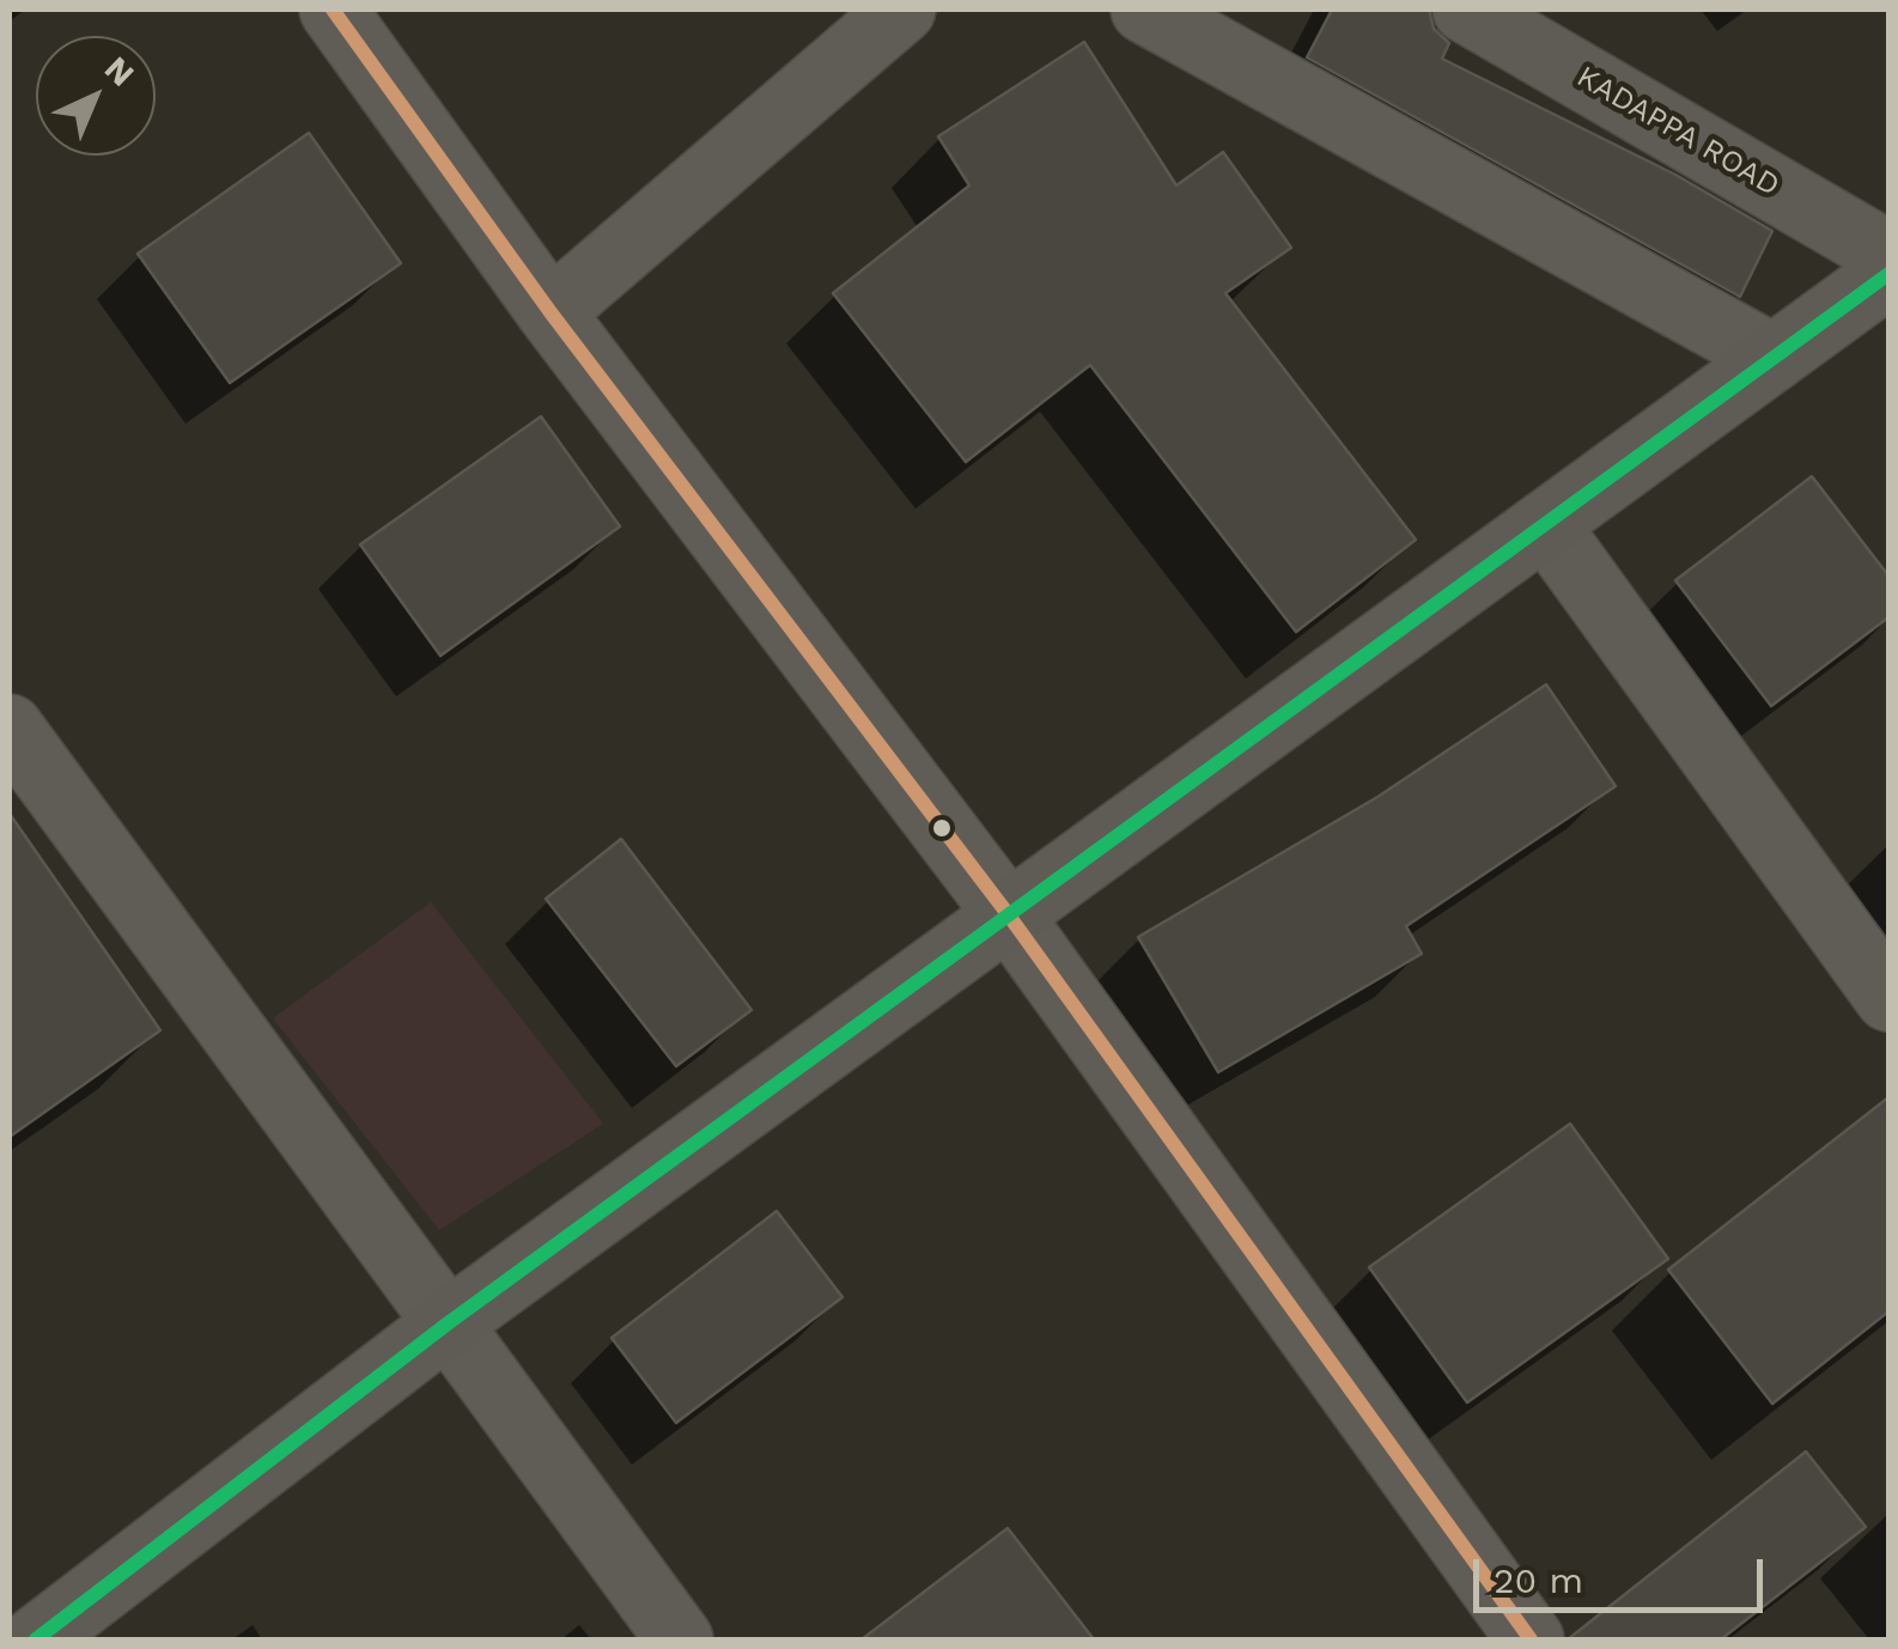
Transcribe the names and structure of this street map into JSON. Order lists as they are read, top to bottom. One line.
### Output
{"streets":{"main road":["KADAPPA ROAD"]},"scale_bar":"20 m","north":"top right"}
